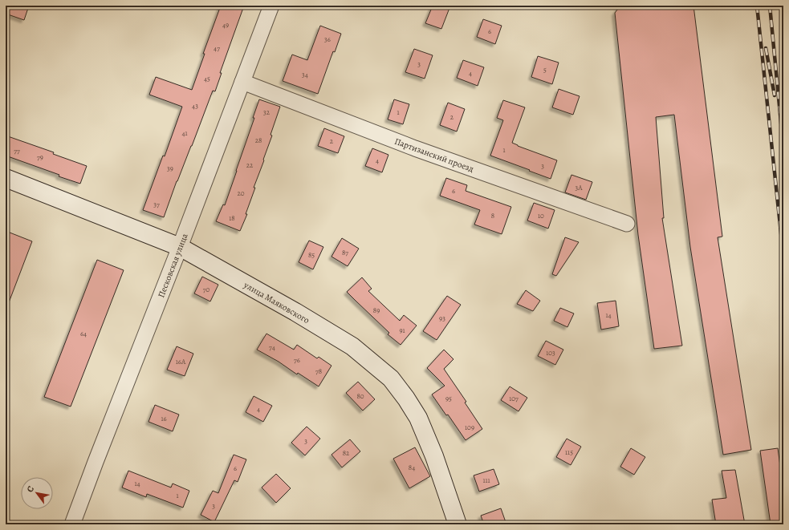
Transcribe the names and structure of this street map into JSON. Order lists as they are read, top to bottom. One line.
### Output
{"streets":{"street":["Партизанский проезд","Песковская улица","улица Маяковского"]},"crossings":[["Партизанский проезд","Песковская улица"],["Песковская улица","улица Маяковского"]],"house_numbers":["49","6","36","47","3","5","4","34","45","43","32","1","2","41","28","2","1","77","79","4","22","3","39","3А","6","20","37","8","10","18","87","85","70","89","14","93","91","64","74","103","76","16А","78","80","95","107","4","16","109","3","115","82","84","6","111","14","1","3"],"north":"top left"}
